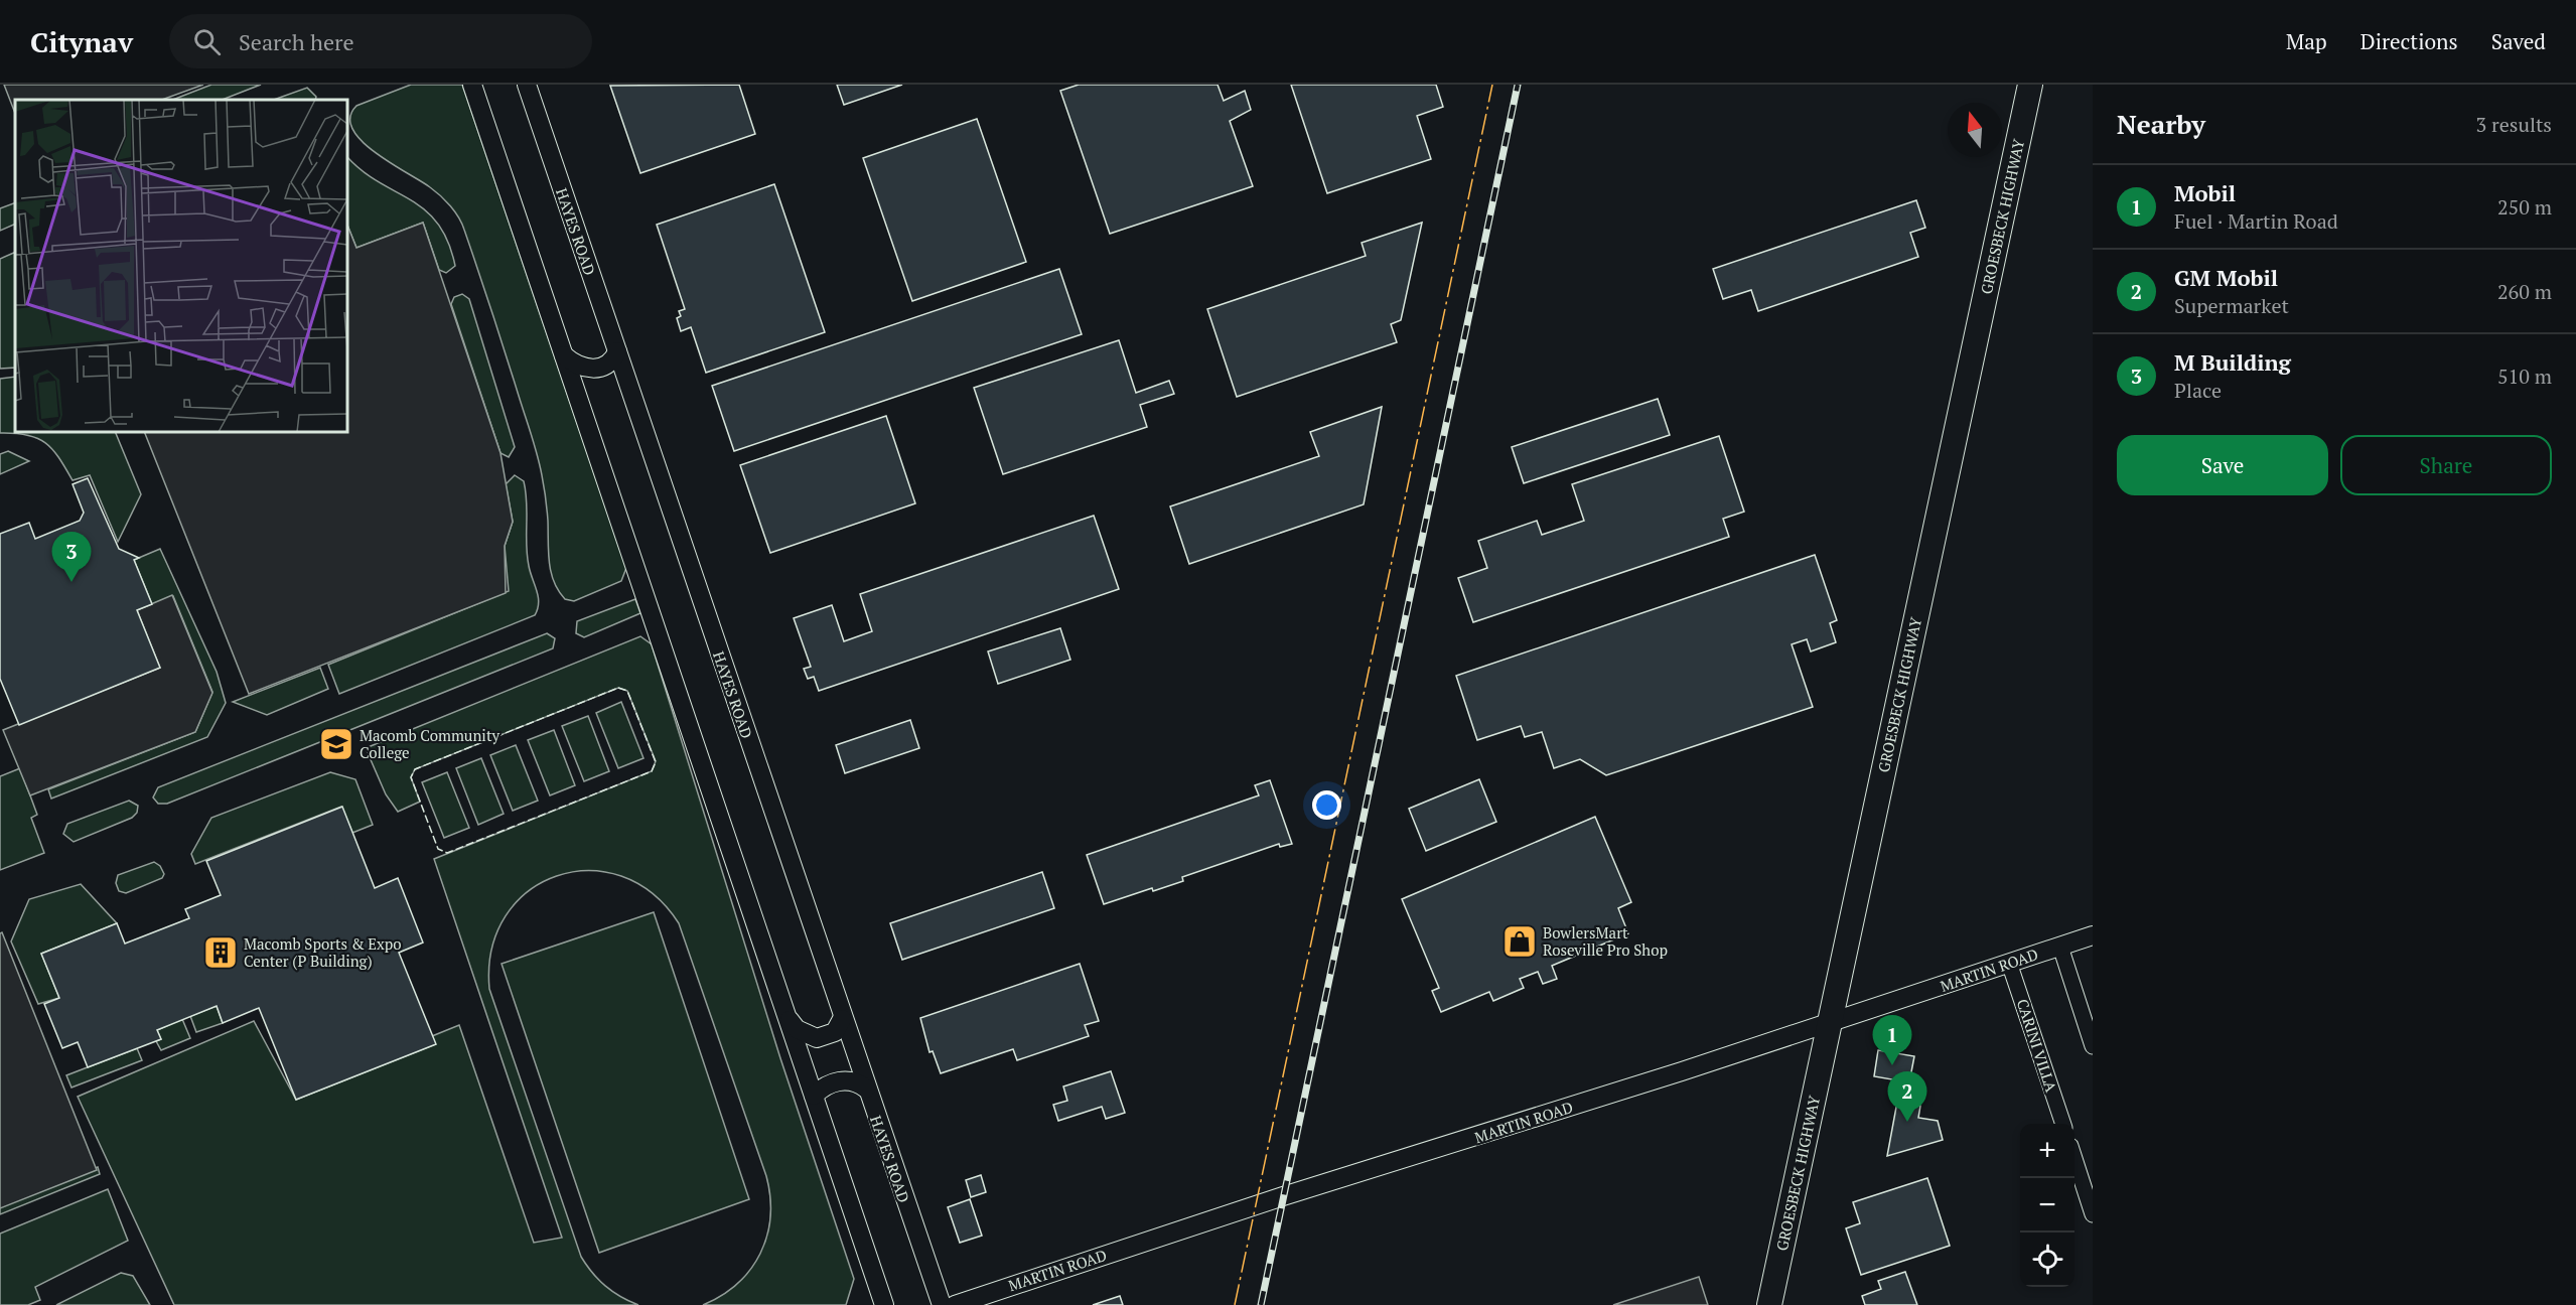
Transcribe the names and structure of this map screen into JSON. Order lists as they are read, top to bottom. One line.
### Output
{"streets":{"main road":["GROESBECK HIGHWAY"],"street":["HAYES ROAD","MARTIN ROAD","CARINI VILLA"]},"crossings":[["GROESBECK HIGHWAY","MARTIN ROAD"],["MARTIN ROAD","CARINI VILLA"]],"places":{"school or university":["Macomb Community College"],"shop":["BowlersMart Roseville Pro Shop"],"building":["Macomb Sports & Expo Center (P Building)"]},"north":"top","page":{"header":"Citynav","search":"Search here","nav":["Map","Directions","Saved"],"heading":["Nearby","3 results"],"list":[{"mark":"1","name":"Mobil","note":"Fuel · Martin Road","value":"250 m"},{"mark":"2","name":"GM Mobil","note":"Supermarket","value":"260 m"},{"mark":"3","name":"M Building","note":"Place","value":"510 m"}],"buttons":["Save","Share"],"pins":["3","1","2"],"map_buttons":["+","−"]}}
